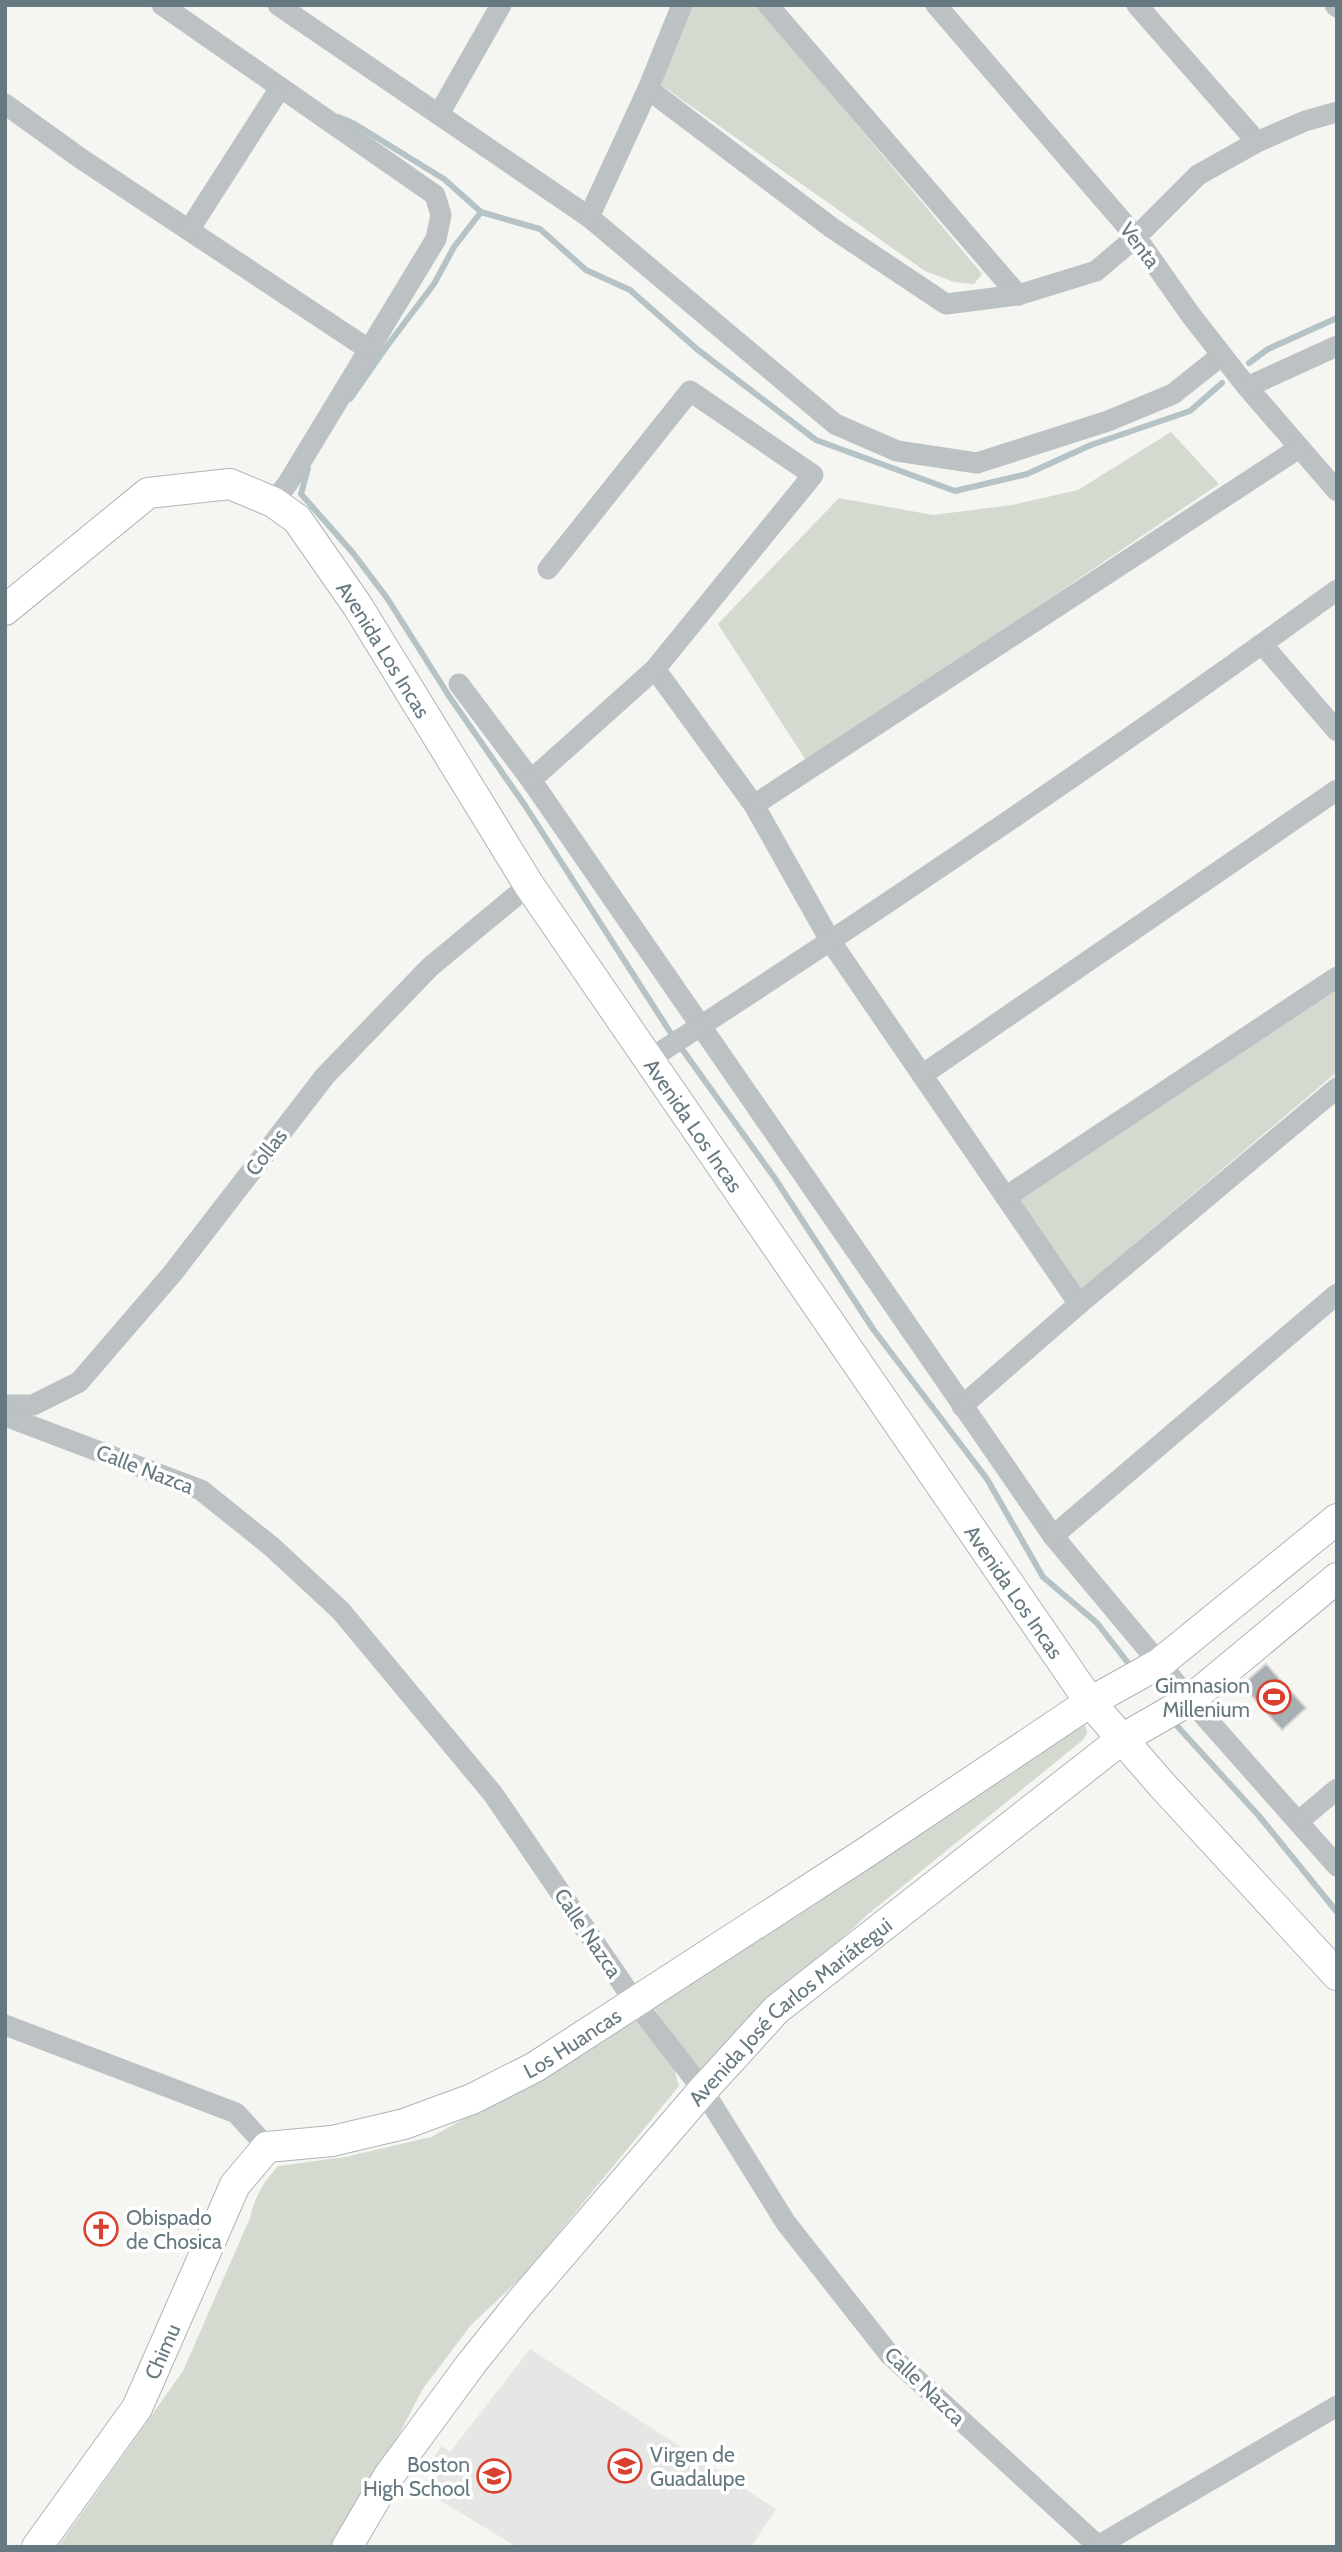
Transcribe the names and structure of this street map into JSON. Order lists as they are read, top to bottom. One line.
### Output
{"streets":{"main road":["Avenida Los Incas","Avenida José Carlos Mariátegui","Los Huancas","Chimu"],"street":["Venta","Collas","Calle Nazca"]},"crossings":[["Avenida Los Incas","Collas"],["Avenida Los Incas","Avenida José Carlos Mariátegui"],["Avenida Los Incas","Los Huancas"],["Calle Nazca","Avenida José Carlos Mariátegui"],["Calle Nazca","Los Huancas"],["Los Huancas","Chimu"]],"places":{"sports":["Gimnasion Millenium"],"church":["Obispado de Chosica"],"school or university":["Virgen de Guadalupe","Boston High School"]}}
